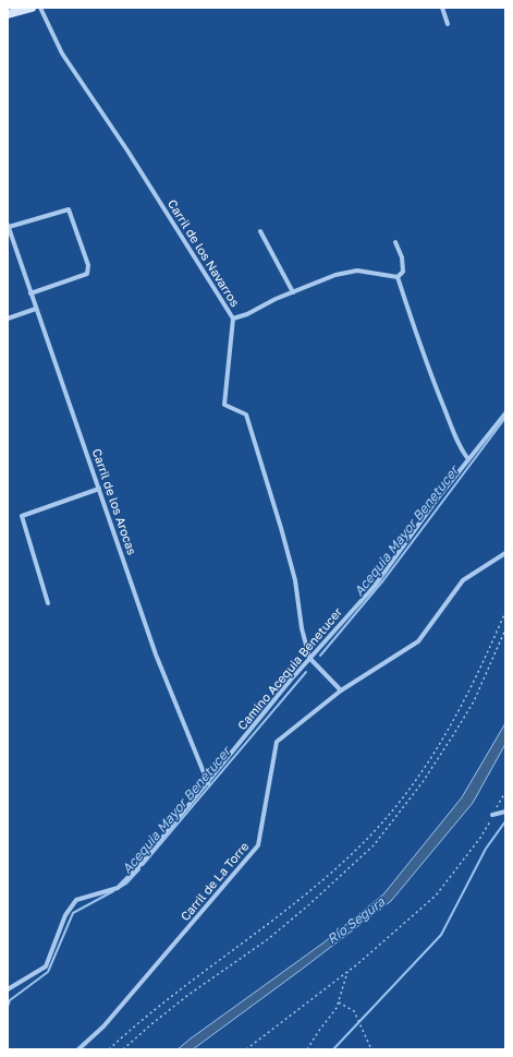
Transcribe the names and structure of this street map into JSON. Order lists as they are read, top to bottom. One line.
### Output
{"streets":{"street":["Carril de los Navarros","Carril de los Arocas","Camino Acequia Benetucer","Carril de La Torre"]},"crossings":[["Carril de los Navarros","Camino Acequia Benetucer"],["Carril de los Navarros","Carril de La Torre"],["Carril de los Arocas","Camino Acequia Benetucer"]],"water":["Acequia Mayor Benetucer","Río Segura"]}
